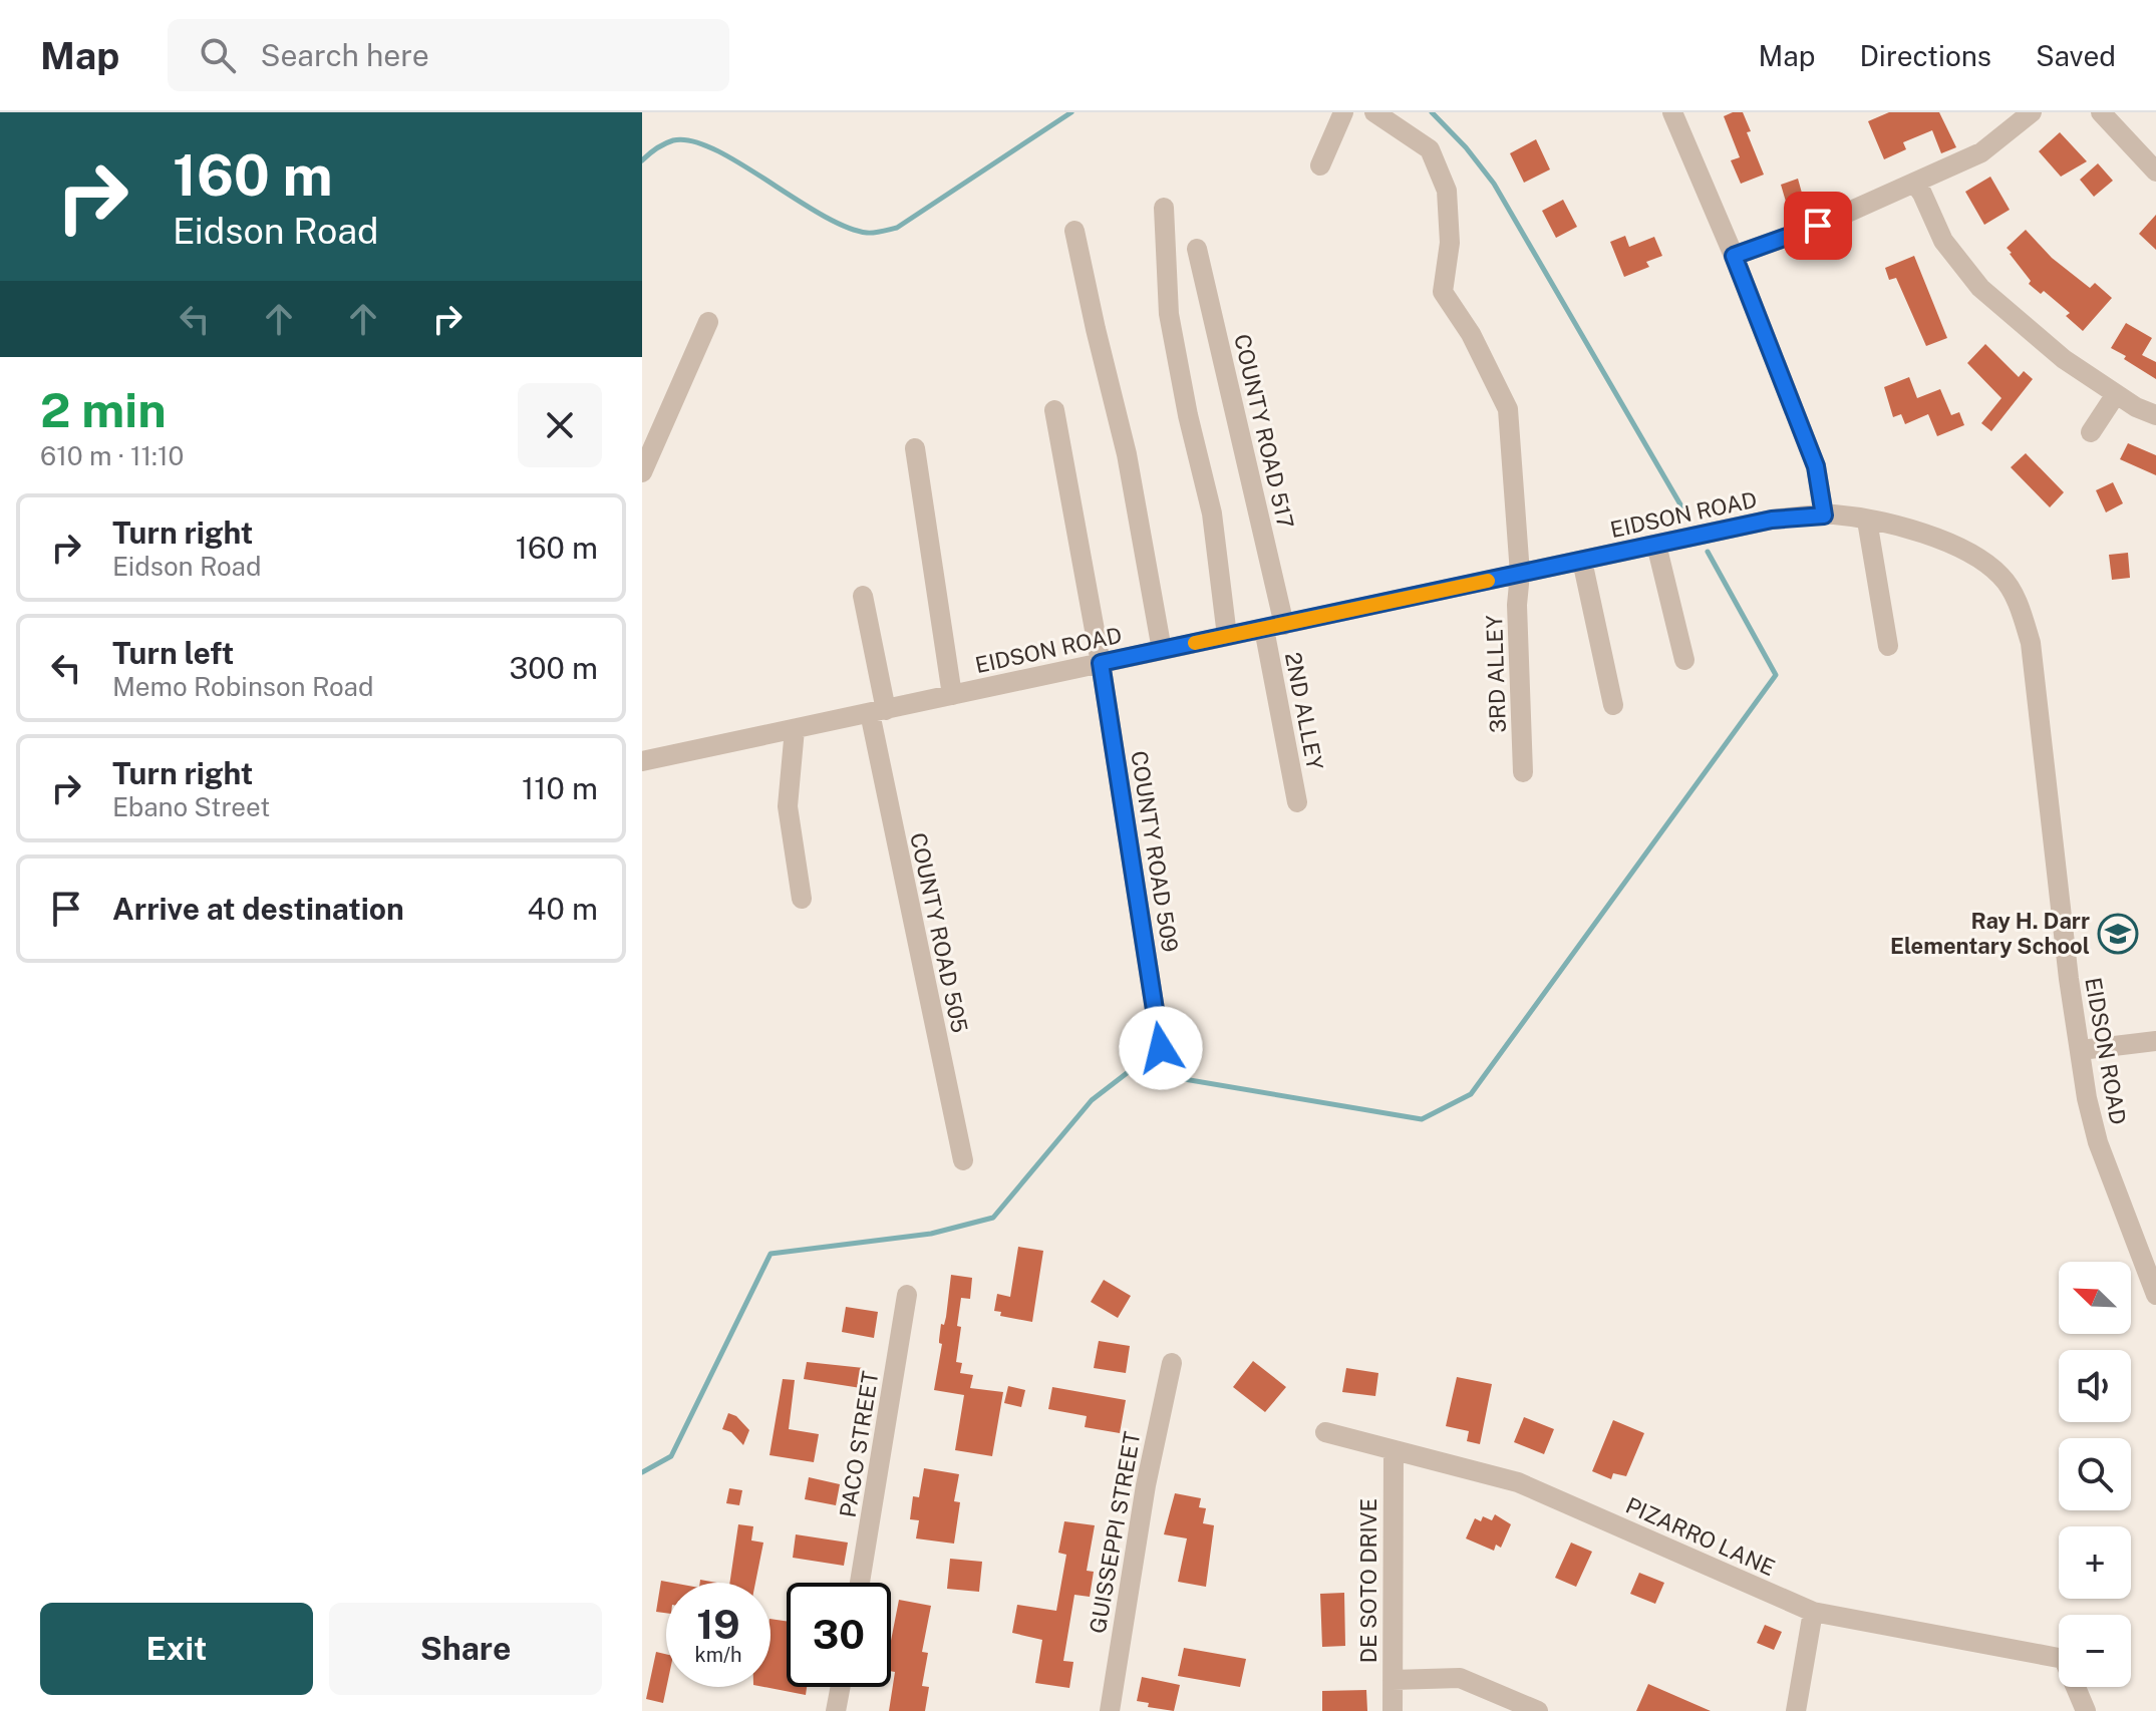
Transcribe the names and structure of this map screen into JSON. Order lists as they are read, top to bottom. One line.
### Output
{"streets":{"street":["COUNTY ROAD 517","EIDSON ROAD","3RD ALLEY","2ND ALLEY","COUNTY ROAD 509","COUNTY ROAD 505","PACO STREET","GUISSEPPI STREET","PIZARRO LANE","DE SOTO DRIVE"]},"crossings":[["COUNTY ROAD 517","EIDSON ROAD"],["COUNTY ROAD 517","2ND ALLEY"],["EIDSON ROAD","3RD ALLEY"],["EIDSON ROAD","2ND ALLEY"],["EIDSON ROAD","COUNTY ROAD 509"],["EIDSON ROAD","COUNTY ROAD 505"],["PIZARRO LANE","DE SOTO DRIVE"]],"places":{"school or university":["Ray H. Darr Elementary School"]},"north":"top left","page":{"header":"Map","search":"Search here","nav":["Map","Directions","Saved"],"turn":["160 m","Eidson Road"],"heading":["2 min","610 m · 11:10"],"list":[{"name":"Turn right","note":"Eidson Road","value":"160 m"},{"name":"Turn left","note":"Memo Robinson Road","value":"300 m"},{"name":"Turn right","note":"Ebano Street","value":"110 m"},{"name":"Arrive at destination","value":"40 m"}],"map_buttons":["+","−"],"speed":"19 km/h","limit":"30","buttons":["Exit","Share"]}}
